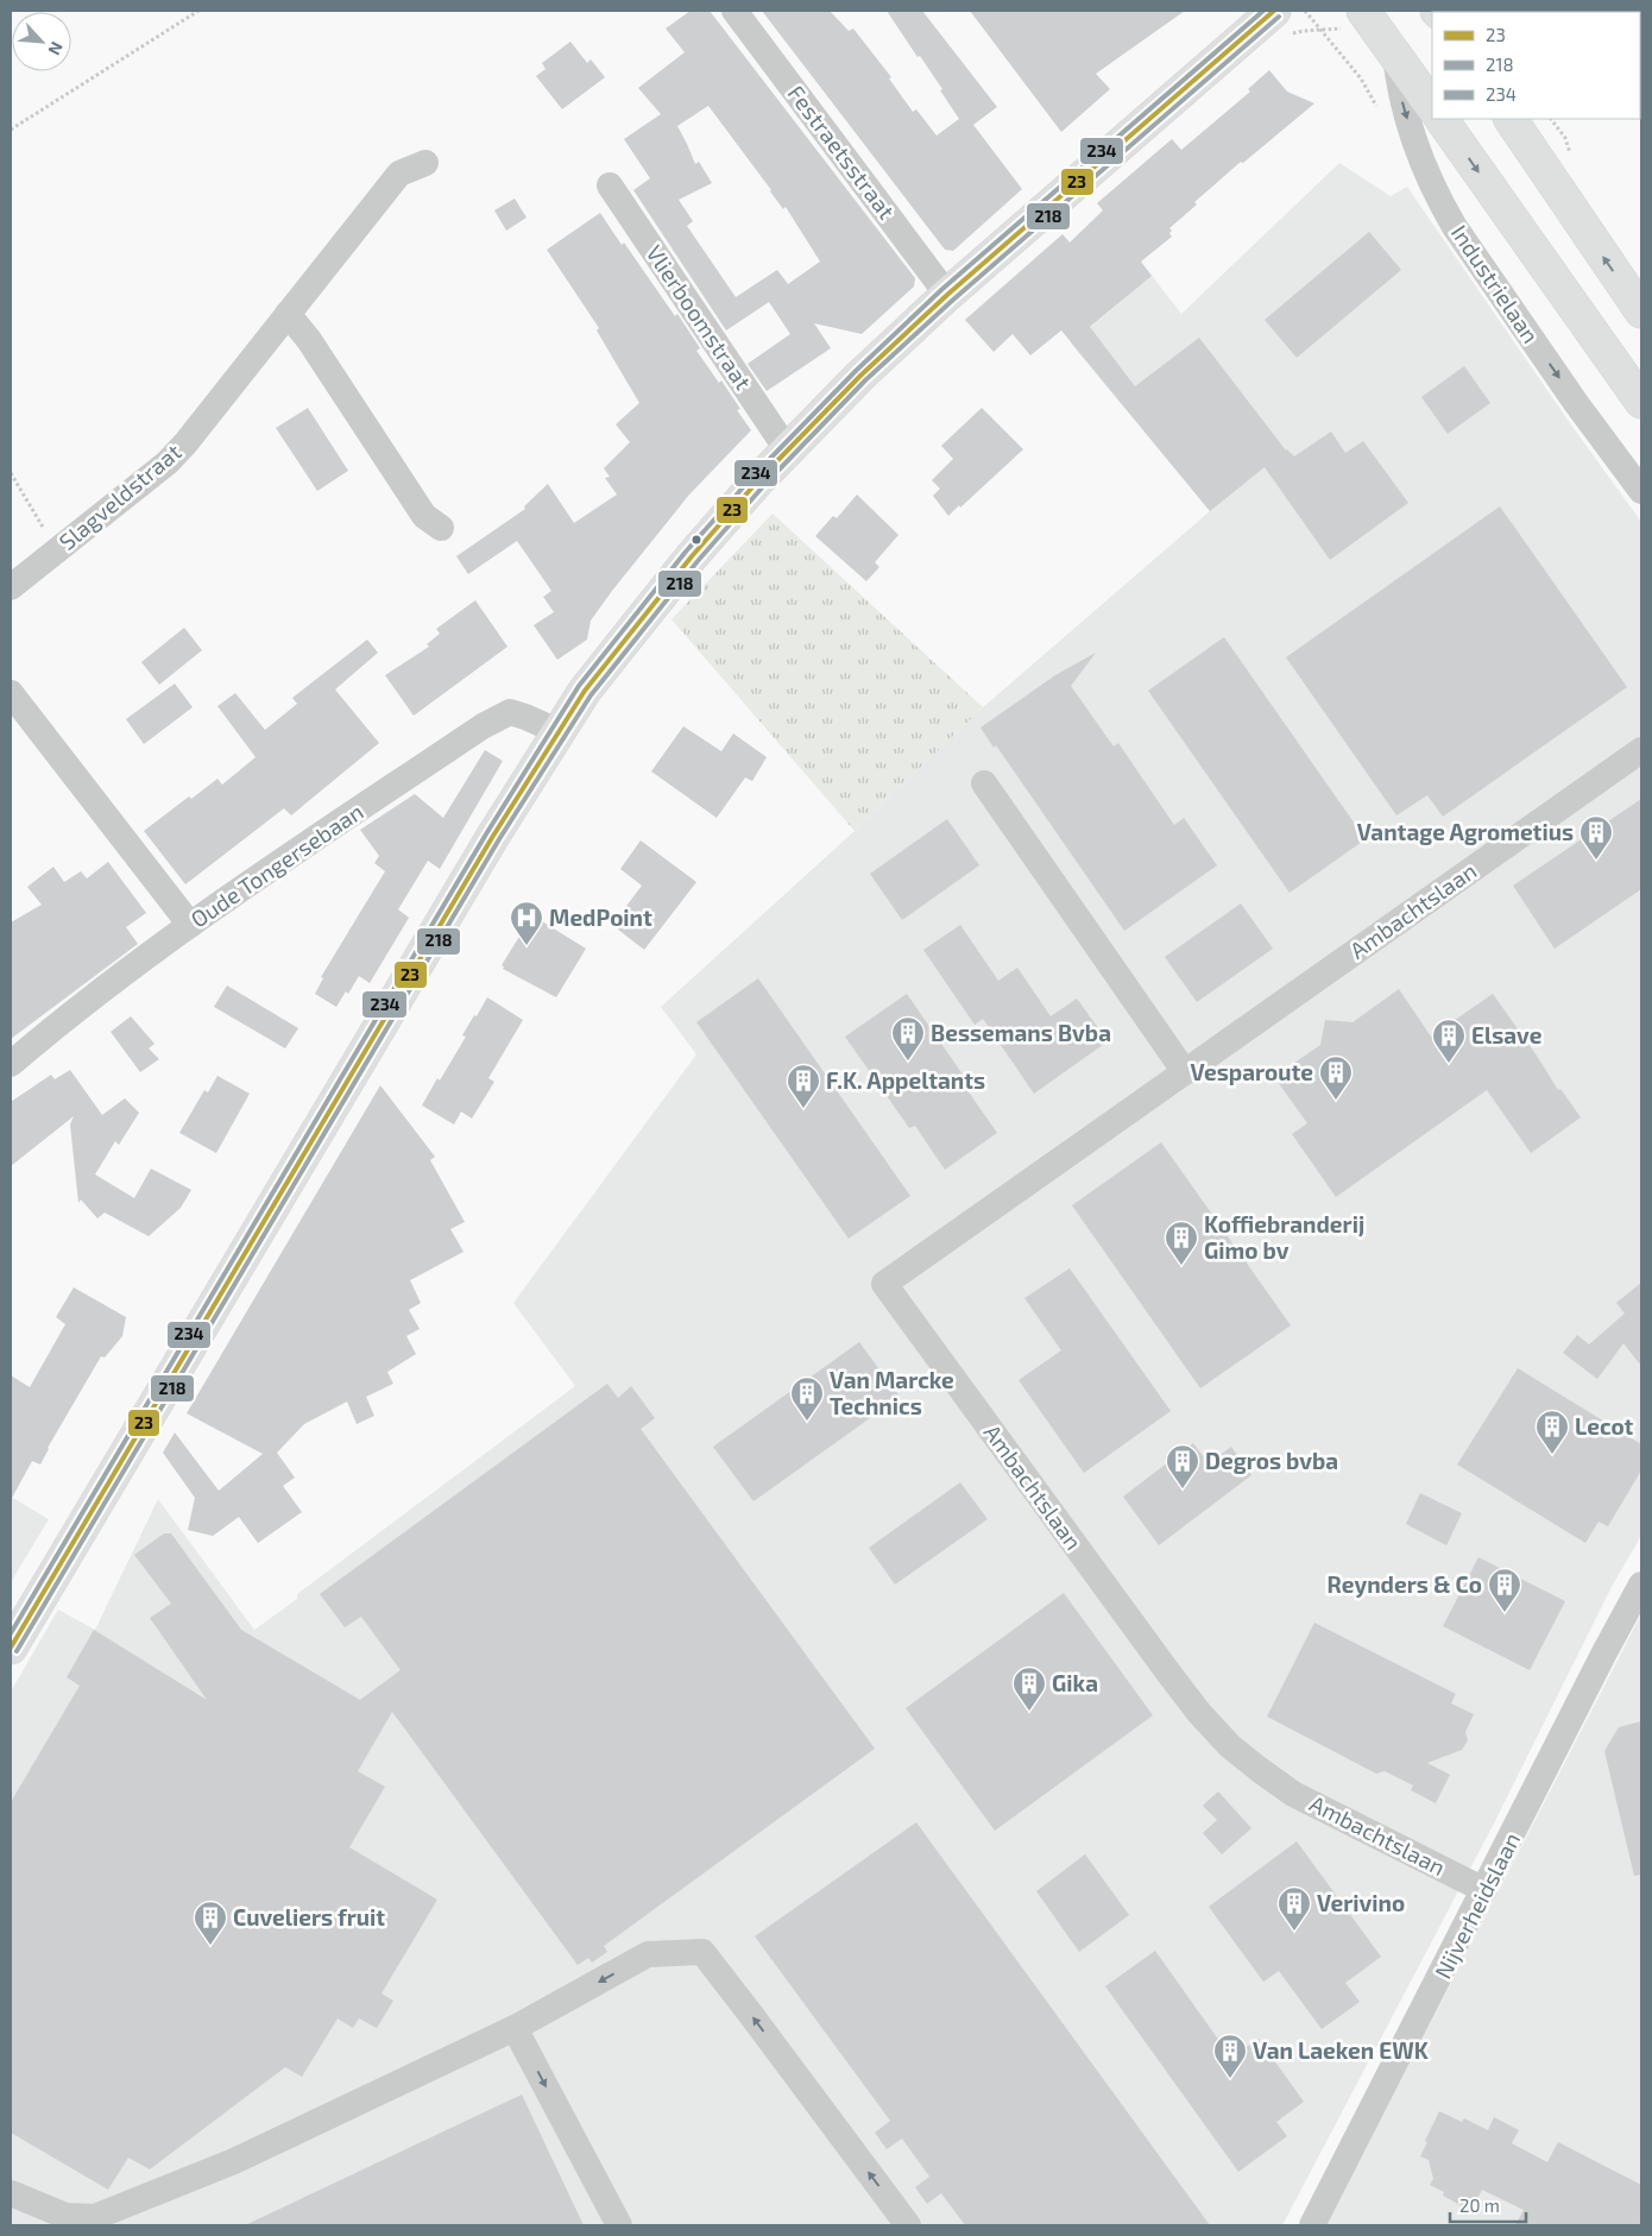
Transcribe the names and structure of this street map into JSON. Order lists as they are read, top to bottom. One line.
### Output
{"streets":{"street":["Festraetsstraat","Industrielaan","Vlierboomstraat","Slagveldstraat","Oude Tongersebaan","Ambachtslaan","Nijverheidslaan"]},"crossings":[["Ambachtslaan","Nijverheidslaan"]],"one_way":["Industrielaan"],"places":{"building":["Vantage Agrometius","Bessemans Bvba","Elsave","Vesparoute","F.K. Appeltants","Koffiebranderij Gimo bv","Van Marcke Technics","Lecot","Degros bvba","Reynders & Co","Gika","Verivino","Cuveliers fruit","Van Laeken EWK"],"hospital":["MedPoint"]},"lines":["transit line 23","transit line 234","transit line 218"],"legend":["23","218","234"],"scale_bar":"20 m","north":"bottom right"}
